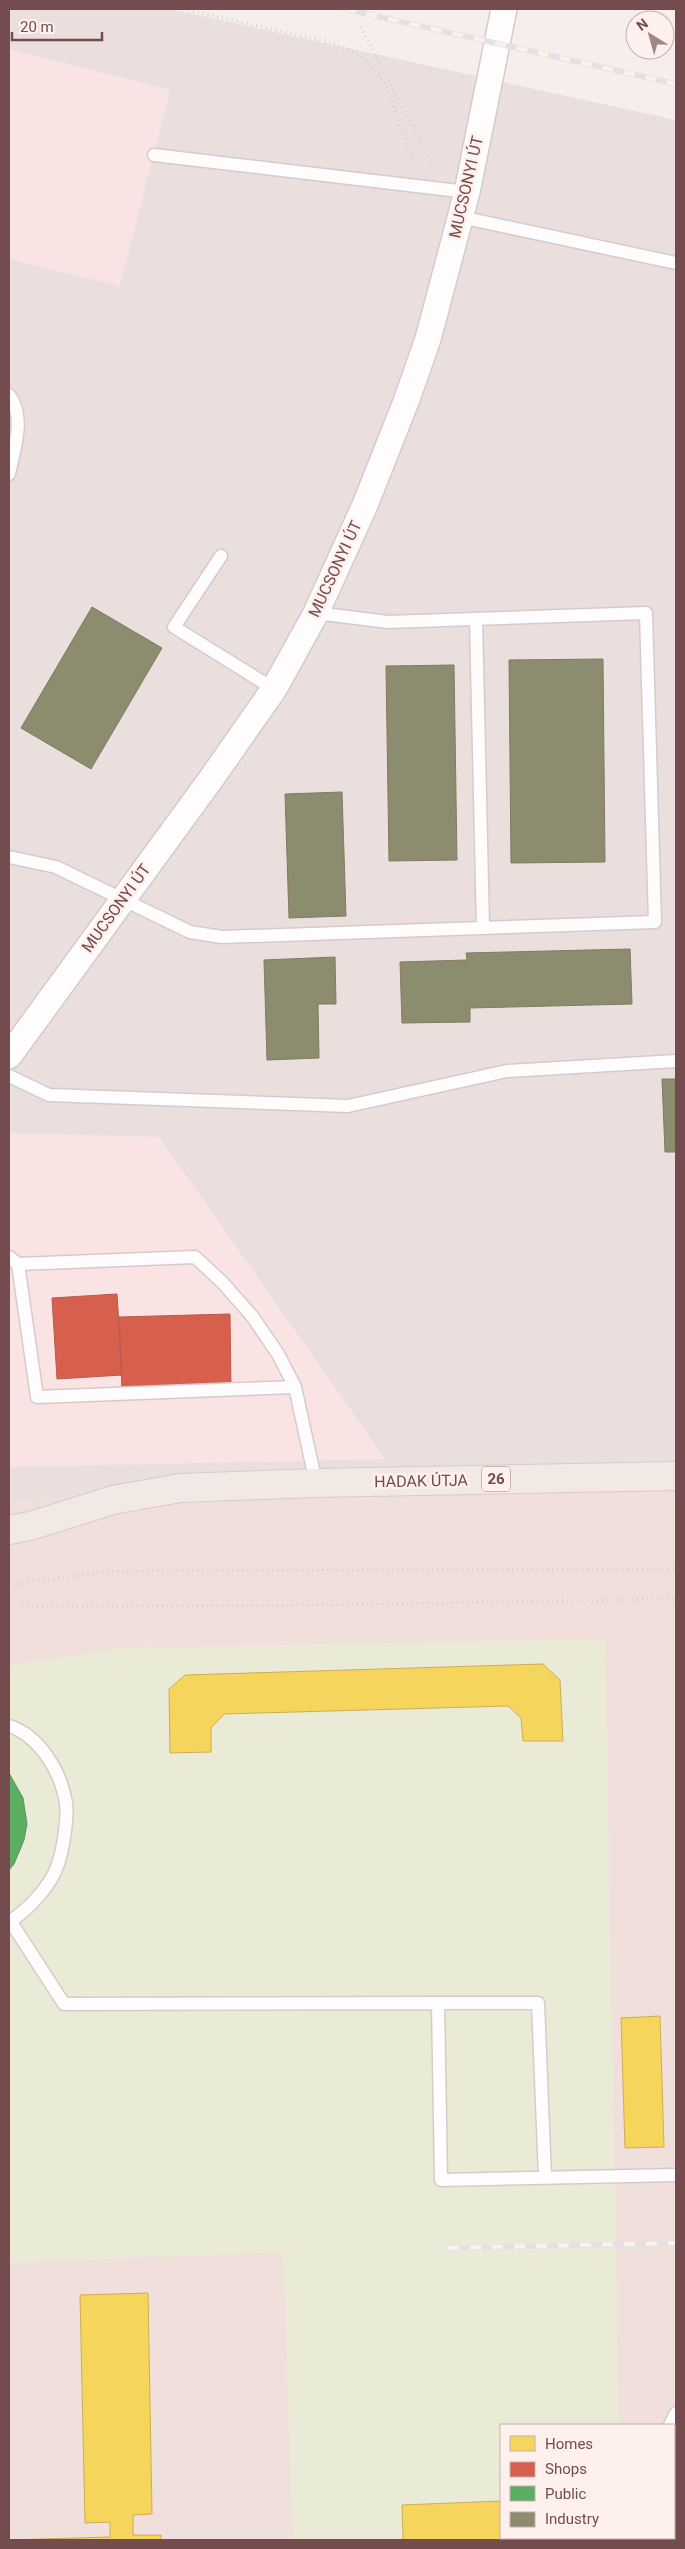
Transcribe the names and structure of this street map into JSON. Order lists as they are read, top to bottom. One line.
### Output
{"streets":{"main road":["26","HADAK ÚTJA"],"street":["MUCSONYI ÚT"]},"crossings":[["26","HADAK ÚTJA"]],"legend":["Homes","Shops","Public","Industry"],"scale_bar":"20 m","north":"top left"}
